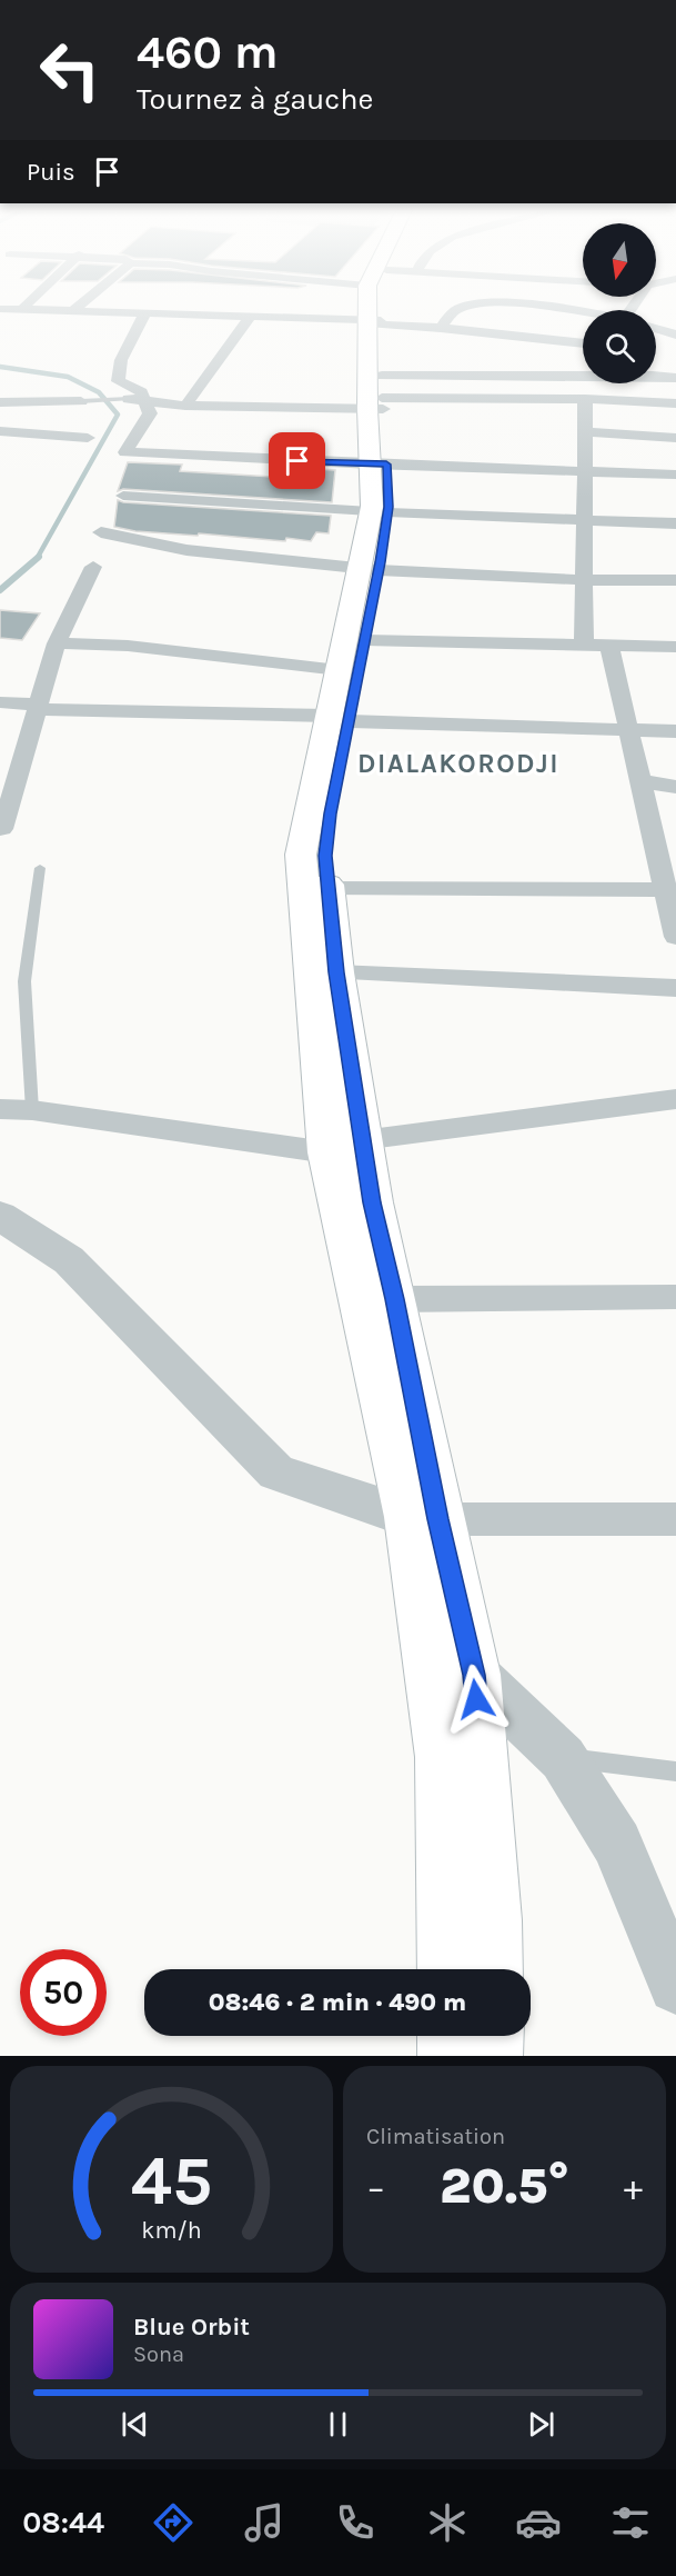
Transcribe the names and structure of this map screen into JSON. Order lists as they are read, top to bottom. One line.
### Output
{"districts":["DIALAKORODJI"],"north":"bottom","page":{"turn":["460 m","Tournez à gauche"],"then":"Puis","limit":"50","trip":"08:46 · 2 min · 490 m","tile":"Climatisation","heat":["−","20.5°","+"],"song":["Blue Orbit","Sona"],"tabs":"08:44","gauge":["45","km/h"]}}
